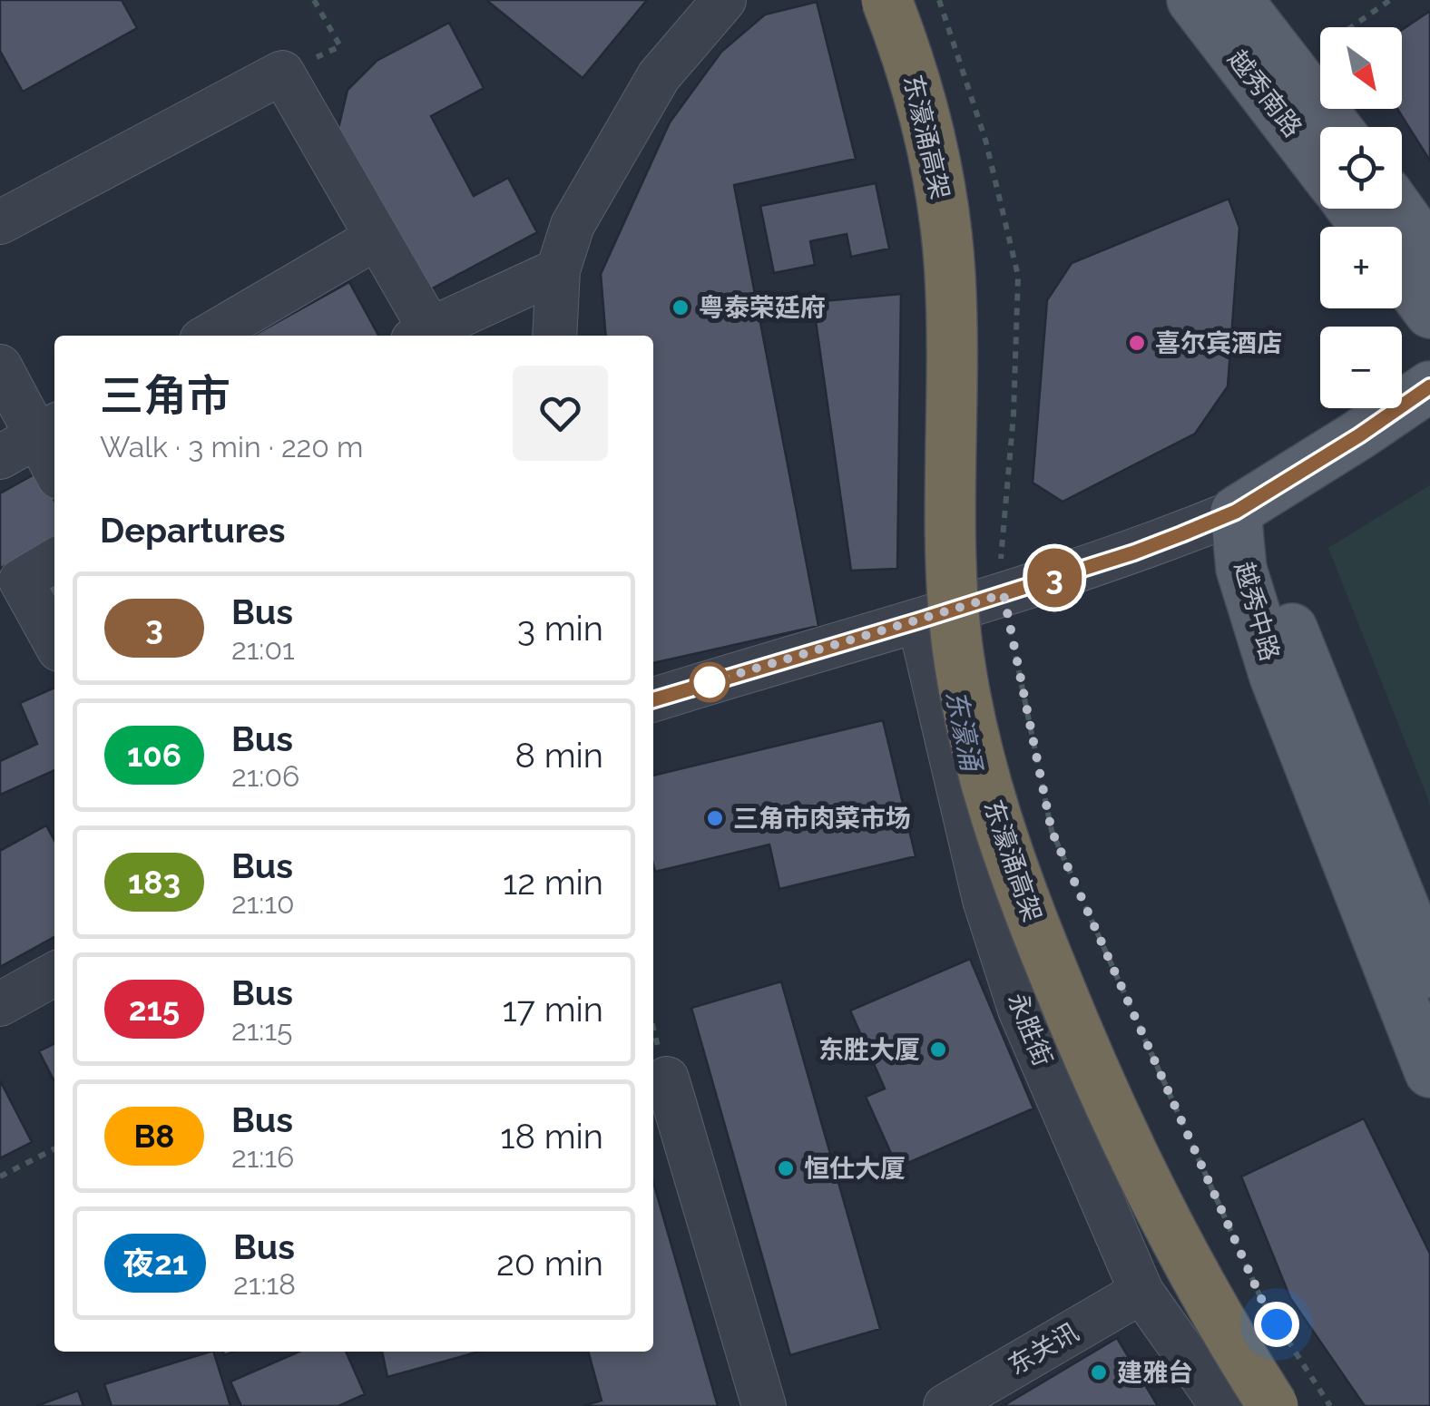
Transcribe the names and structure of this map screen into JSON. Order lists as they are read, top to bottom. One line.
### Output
{"streets":{"highway":["东濠涌高架"],"main road":["越秀南路","越秀中路"],"street":["永胜街","东关讯"]},"crossings":[["永胜街","东关讯"]],"water":["东濠涌"],"places":["粤泰荣廷府","喜尔宾酒店","三角市肉菜市场","东胜大厦","恒仕大厦","建雅台"],"lines":["bus line 3"],"north":"bottom right","page":{"on_map":"3","map_buttons":["+","−"],"heading":[["三角市","Walk · 3 min · 220 m"],"Departures"],"list":[{"mark":"3","name":"Bus","note":"21:01","value":"3 min"},{"mark":"106","name":"Bus","note":"21:06","value":"8 min"},{"mark":"183","name":"Bus","note":"21:10","value":"12 min"},{"mark":"215","name":"Bus","note":"21:15","value":"17 min"},{"mark":"B8","name":"Bus","note":"21:16","value":"18 min"},{"mark":"夜21","name":"Bus","note":"21:18","value":"20 min"}]}}
